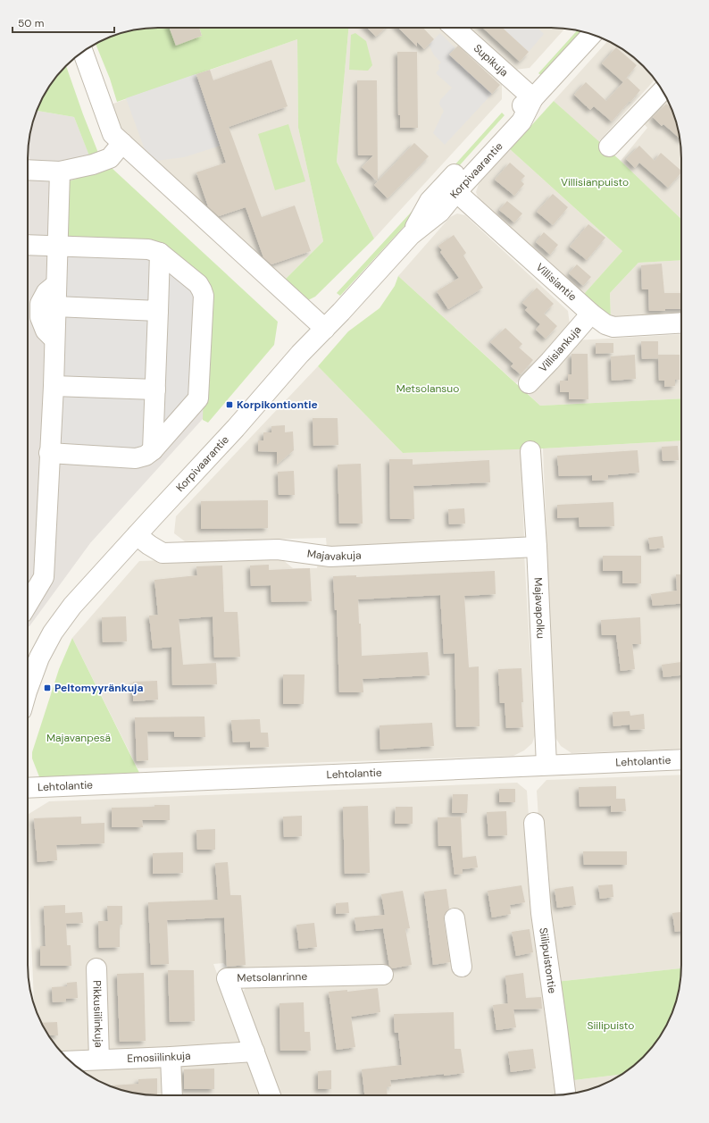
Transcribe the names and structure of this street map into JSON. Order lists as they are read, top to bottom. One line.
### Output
{"streets":{"street":["Supikuja","Korpivaarantie","Villisiantie","Villisiankuja","Majavakuja","Majavapolku","Lehtolantie","Siilipuistontie","Metsolanrinne","Pikkusiilinkuja","Emosiilinkuja"]},"crossings":[["Supikuja","Korpivaarantie"],["Korpivaarantie","Villisiantie"],["Korpivaarantie","Majavakuja"],["Villisiantie","Villisiankuja"],["Majavakuja","Majavapolku"],["Majavapolku","Lehtolantie"],["Metsolanrinne","Emosiilinkuja"],["Pikkusiilinkuja","Emosiilinkuja"]],"parks":["Villisianpuisto","Metsolansuo","Majavanpesä","Siilipuisto"],"places":{"transit":["Korpikontiontie","Peltomyyränkuja"]},"scale_bar":"50 m"}
